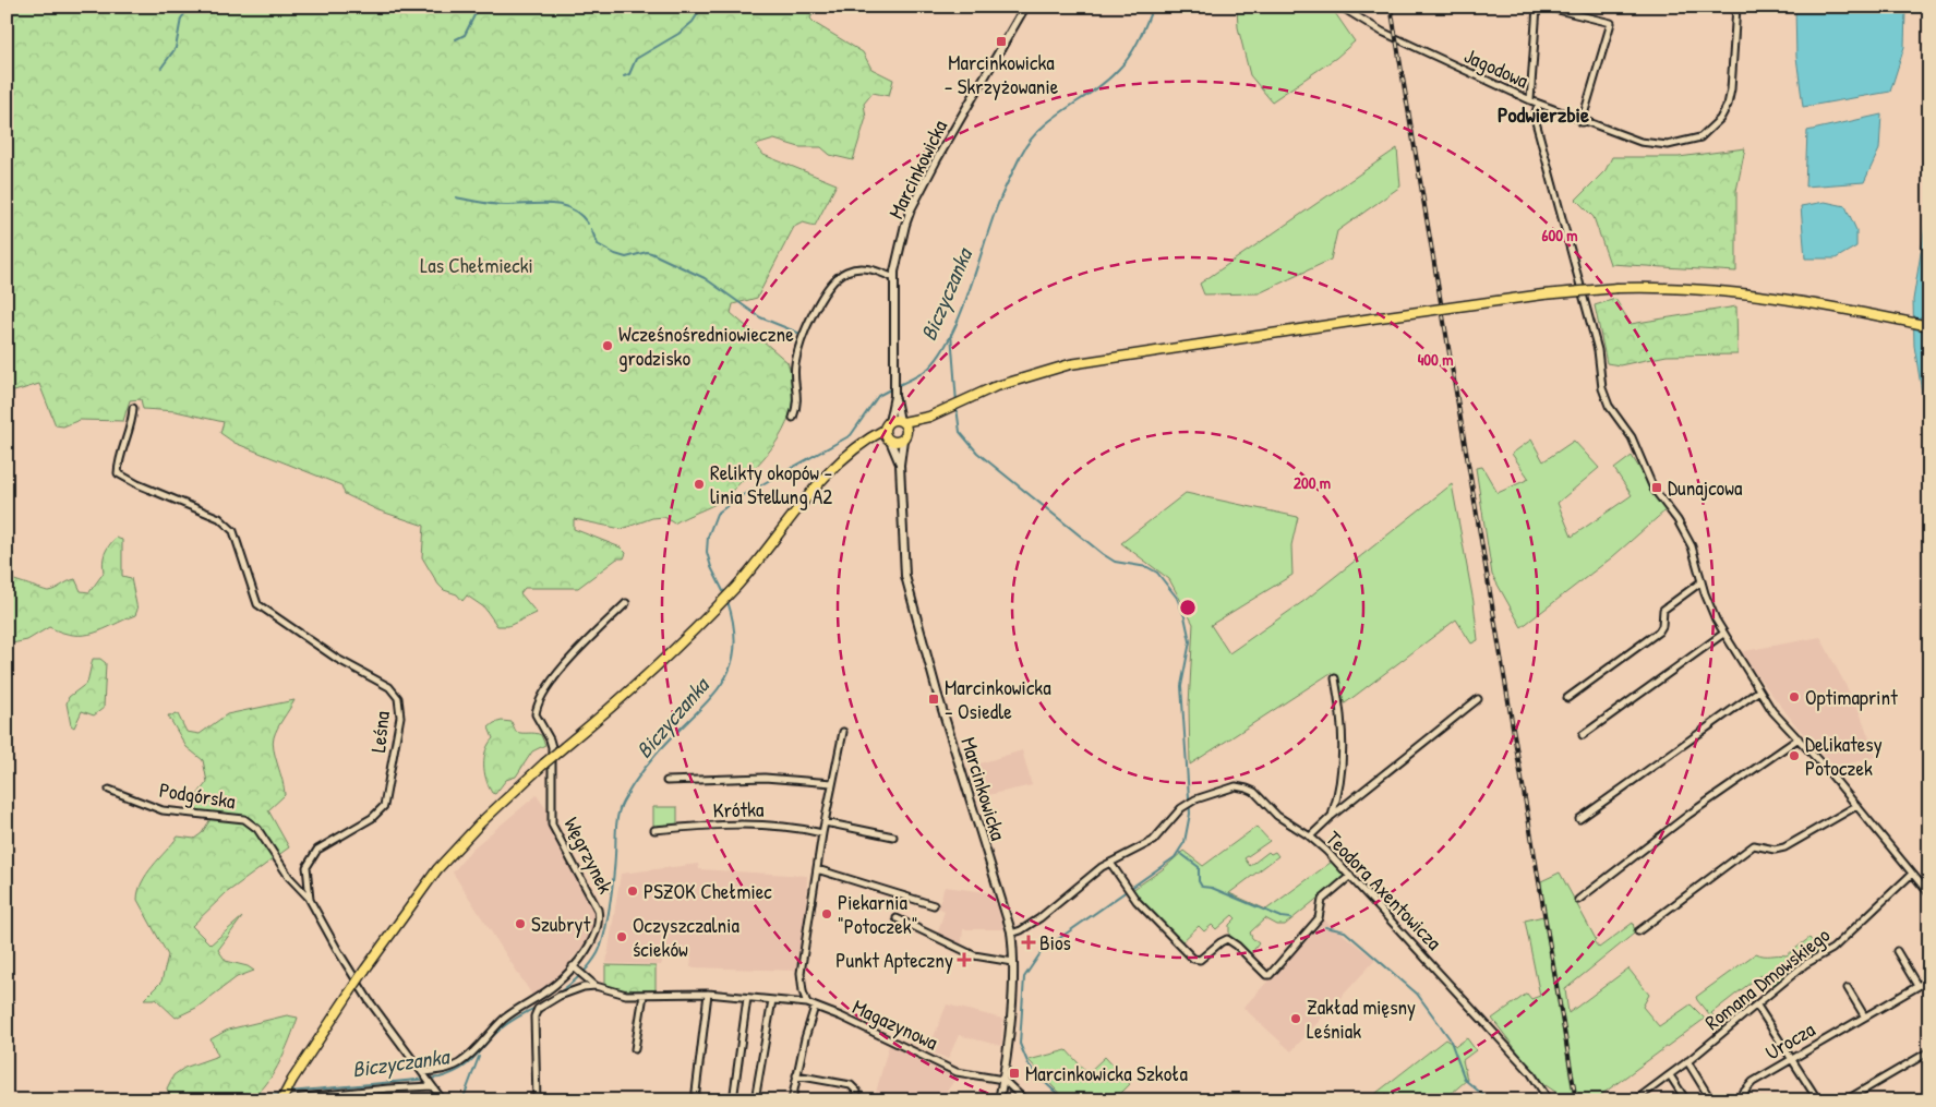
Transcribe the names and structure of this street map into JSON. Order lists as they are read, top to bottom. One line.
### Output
{"streets":{"street":["Jagodowa","Marcinkowicka","Leśna","Podgórska","Krótka","Węgrzynek","Teodora Axentowicza","Romana Dmowskiego","Magazynowa","Urocza"]},"crossings":[["Marcinkowicka","Teodora Axentowicza"],["Marcinkowicka","Magazynowa"],["Leśna","Podgórska"],["Leśna","Węgrzynek"],["Węgrzynek","Magazynowa"]],"districts":["Podwierzbie"],"water":["Biczyczanka"],"parks":["Las Chełmiecki"],"places":{"transit":["Marcinkowicka - Skrzyżowanie","Dunajcowa","Marcinkowicka - Osiedle","Marcinkowicka Szkoła"],"other":["Wcześnośredniowieczne grodzisko","Relikty okopów - linia Stellung A2","Optimaprint","Delikatesy Potoczek","PSZOK Chełmiec","Piekarnia \"Potoczek\"","Szubryt","Oczyszczalnia ścieków","Zakład mięsny Leśniak"],"health":["Bios","Punkt Apteczny"]},"rings":["600 m","400 m","200 m"]}
